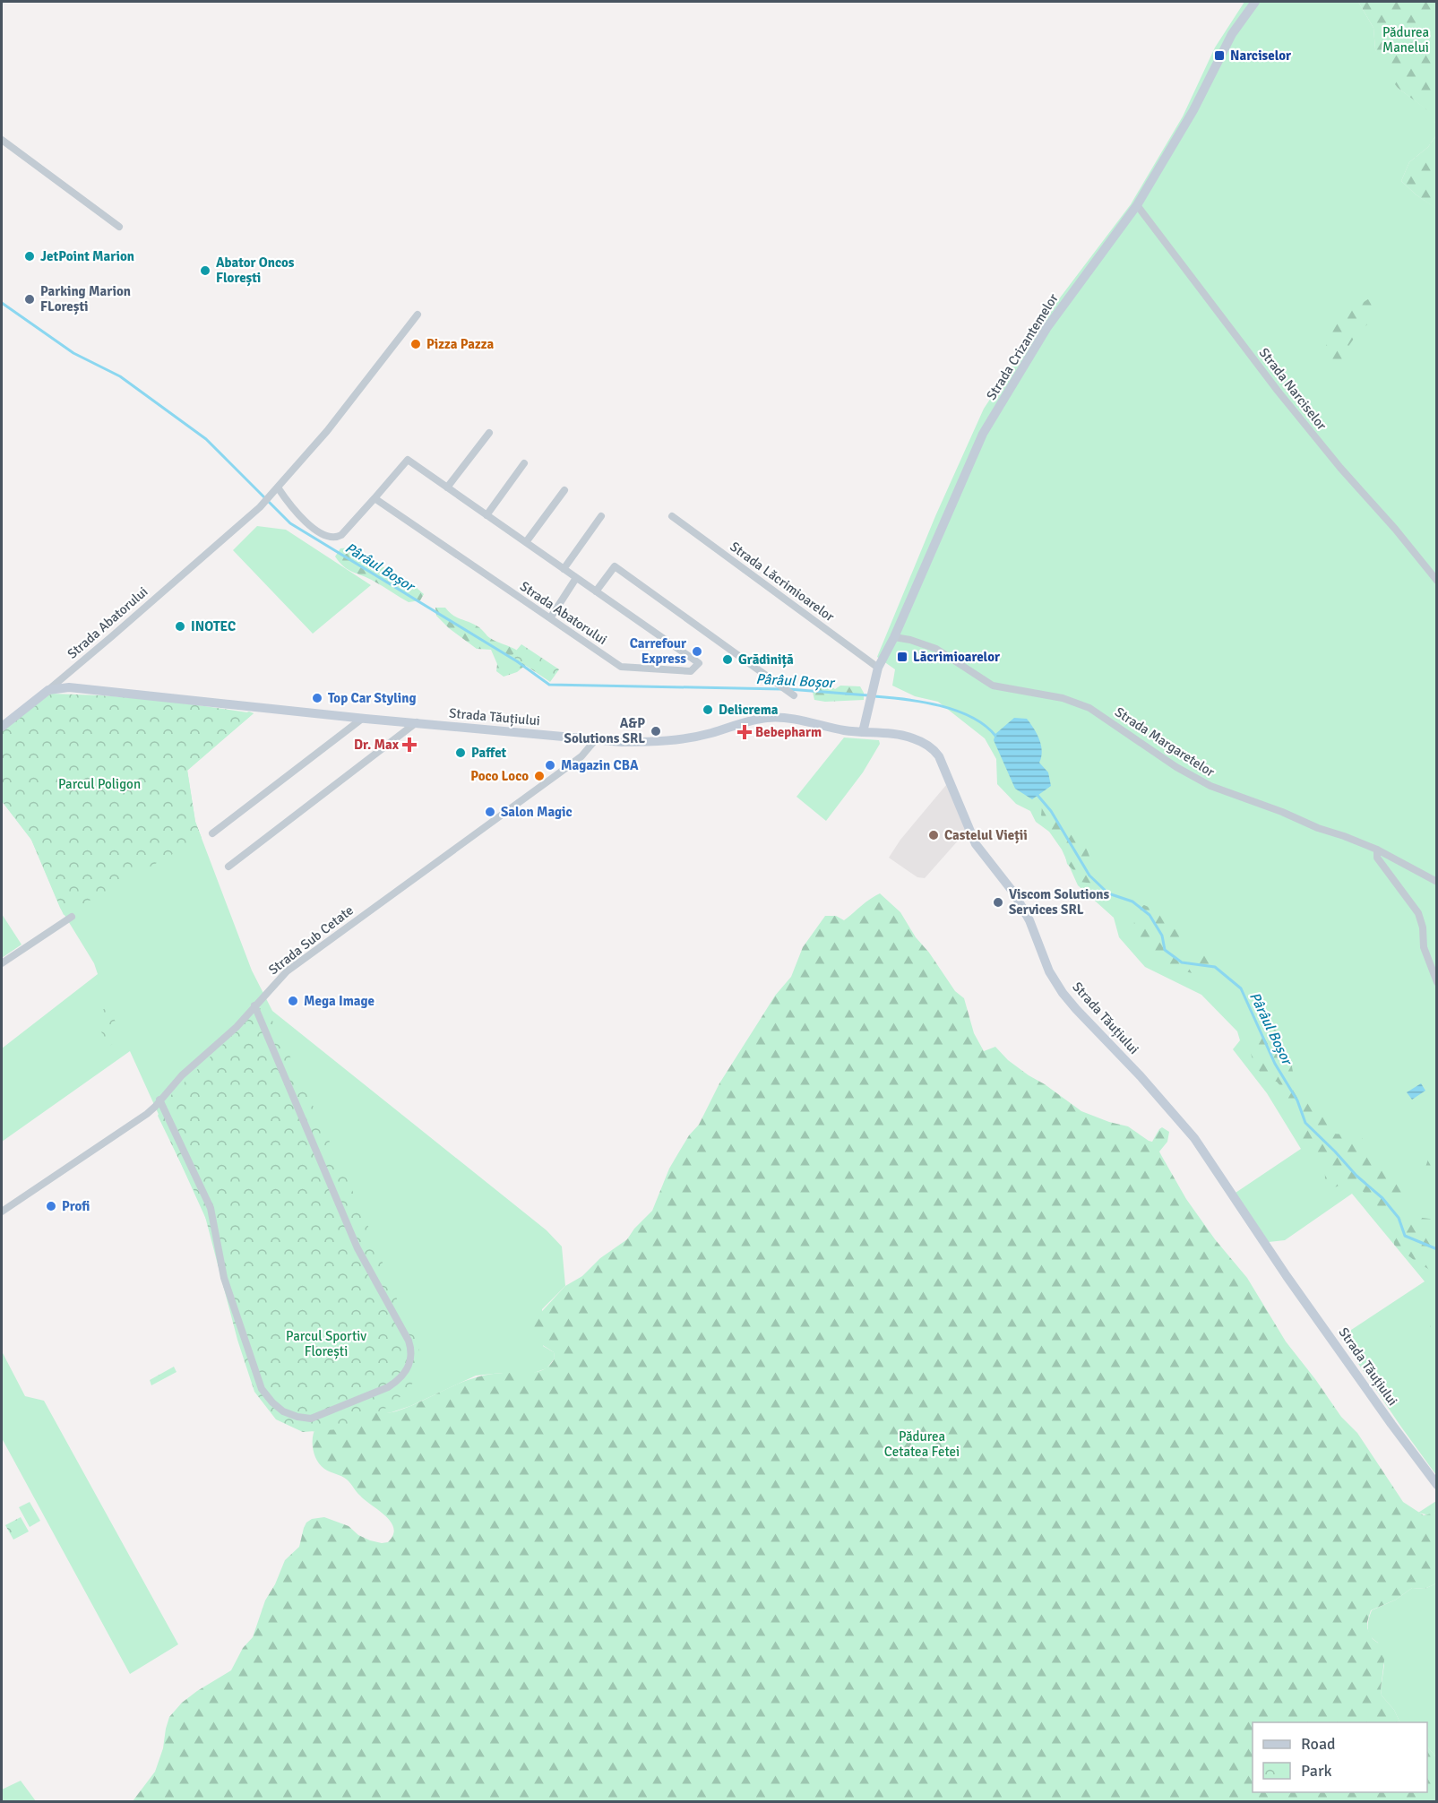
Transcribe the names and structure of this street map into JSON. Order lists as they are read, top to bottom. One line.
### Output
{"streets":{"main road":["Strada Crizantemelor","Strada Tăuțiului"],"street":["Strada Narciselor","Strada Lăcrimioarelor","Strada Abatorului","Strada Margaretelor","Strada Sub Cetate"]},"crossings":[["Strada Crizantemelor","Strada Narciselor"],["Strada Crizantemelor","Strada Lăcrimioarelor"],["Strada Crizantemelor","Strada Tăuțiului"],["Strada Crizantemelor","Strada Margaretelor"],["Strada Abatorului","Strada Tăuțiului"],["Strada Tăuțiului","Strada Sub Cetate"]],"water":["Pârâul Boșor"],"parks":["Pădurea Manelui","Parcul Poligon","Parcul Sportiv Florești","Pădurea Cetatea Fetei"],"places":{"transit":["Narciselor","Lăcrimioarelor"],"other":["JetPoint Marion","Abator Oncos Florești","Parking Marion FLorești","Pizza Pazza","INOTEC","Carrefour Express","Grădiniță","Top Car Styling","Delicrema","A&P Solutions SRL","Paffet","Magazin CBA","Poco Loco","Salon Magic","Castelul Vieții","Viscom Solutions Services SRL","Mega Image","Profi"],"health":["Bebepharm","Dr. Max"]},"legend":["Road","Park"]}
